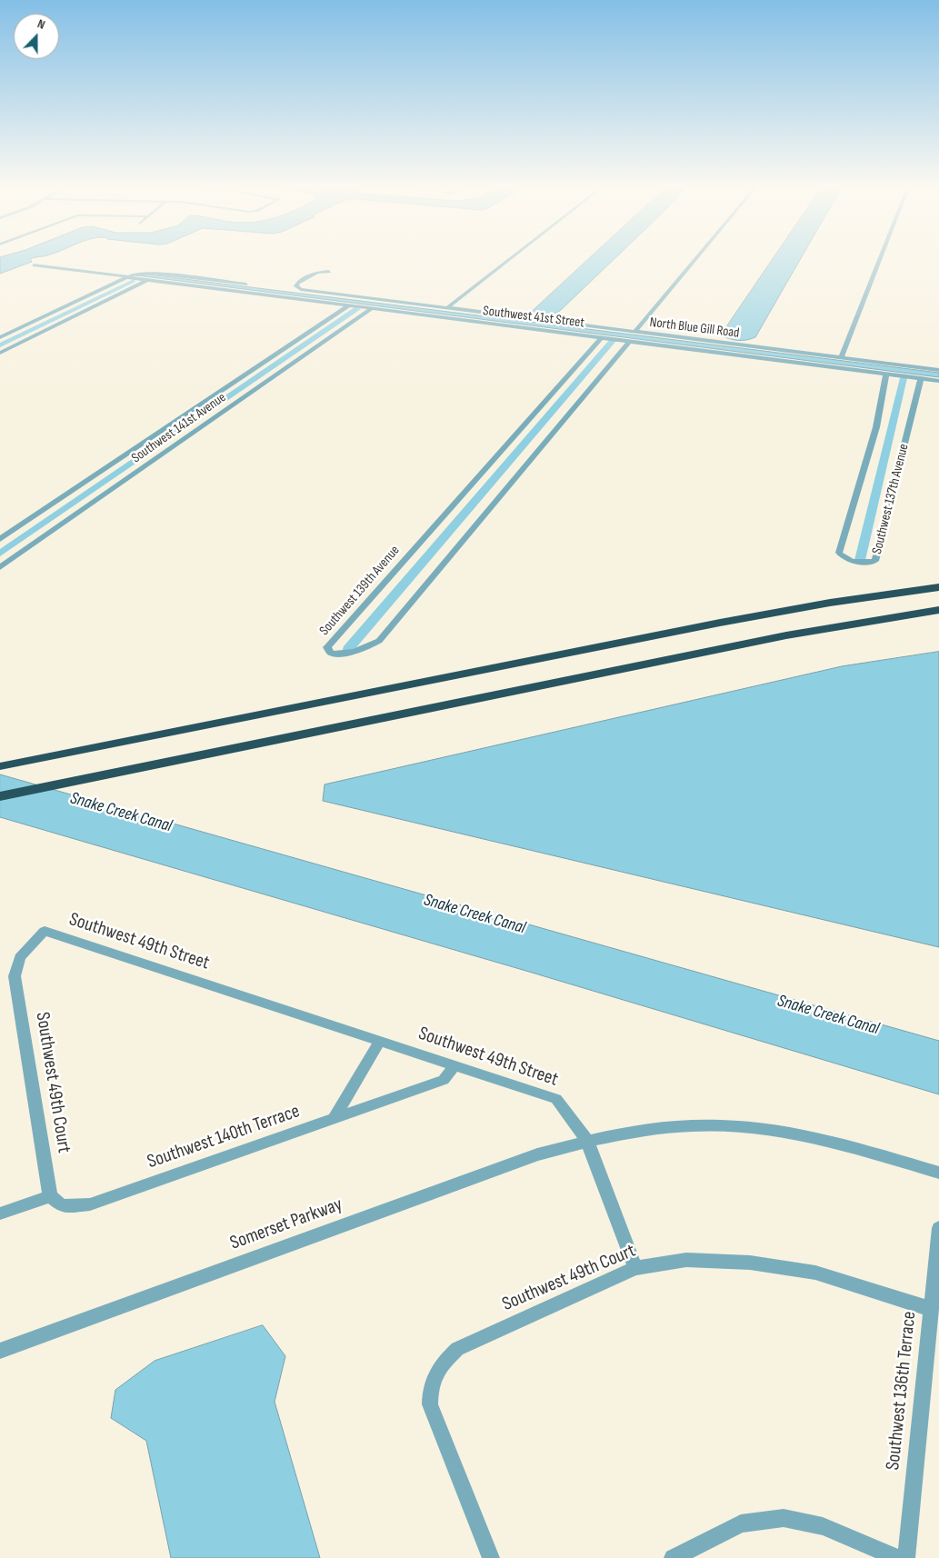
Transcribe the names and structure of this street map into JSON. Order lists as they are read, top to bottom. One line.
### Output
{"streets":{"street":["Southwest 41st Street","North Blue Gill Road","Southwest 141st Avenue","Southwest 137th Avenue","Southwest 139th Avenue","Southwest 49th Street","Southwest 49th Court","Southwest 140th Terrace","Somerset Parkway","Southwest 136th Terrace"]},"crossings":[["Southwest 41st Street","Southwest 141st Avenue"],["Southwest 41st Street","Southwest 137th Avenue"],["Southwest 41st Street","Southwest 139th Avenue"],["Southwest 49th Street","Southwest 49th Court"],["Southwest 49th Street","Southwest 140th Terrace"],["Southwest 49th Street","Somerset Parkway"],["Southwest 49th Court","Southwest 140th Terrace"],["Southwest 49th Court","Southwest 136th Terrace"]],"water":["Snake Creek Canal"],"north":"top"}
